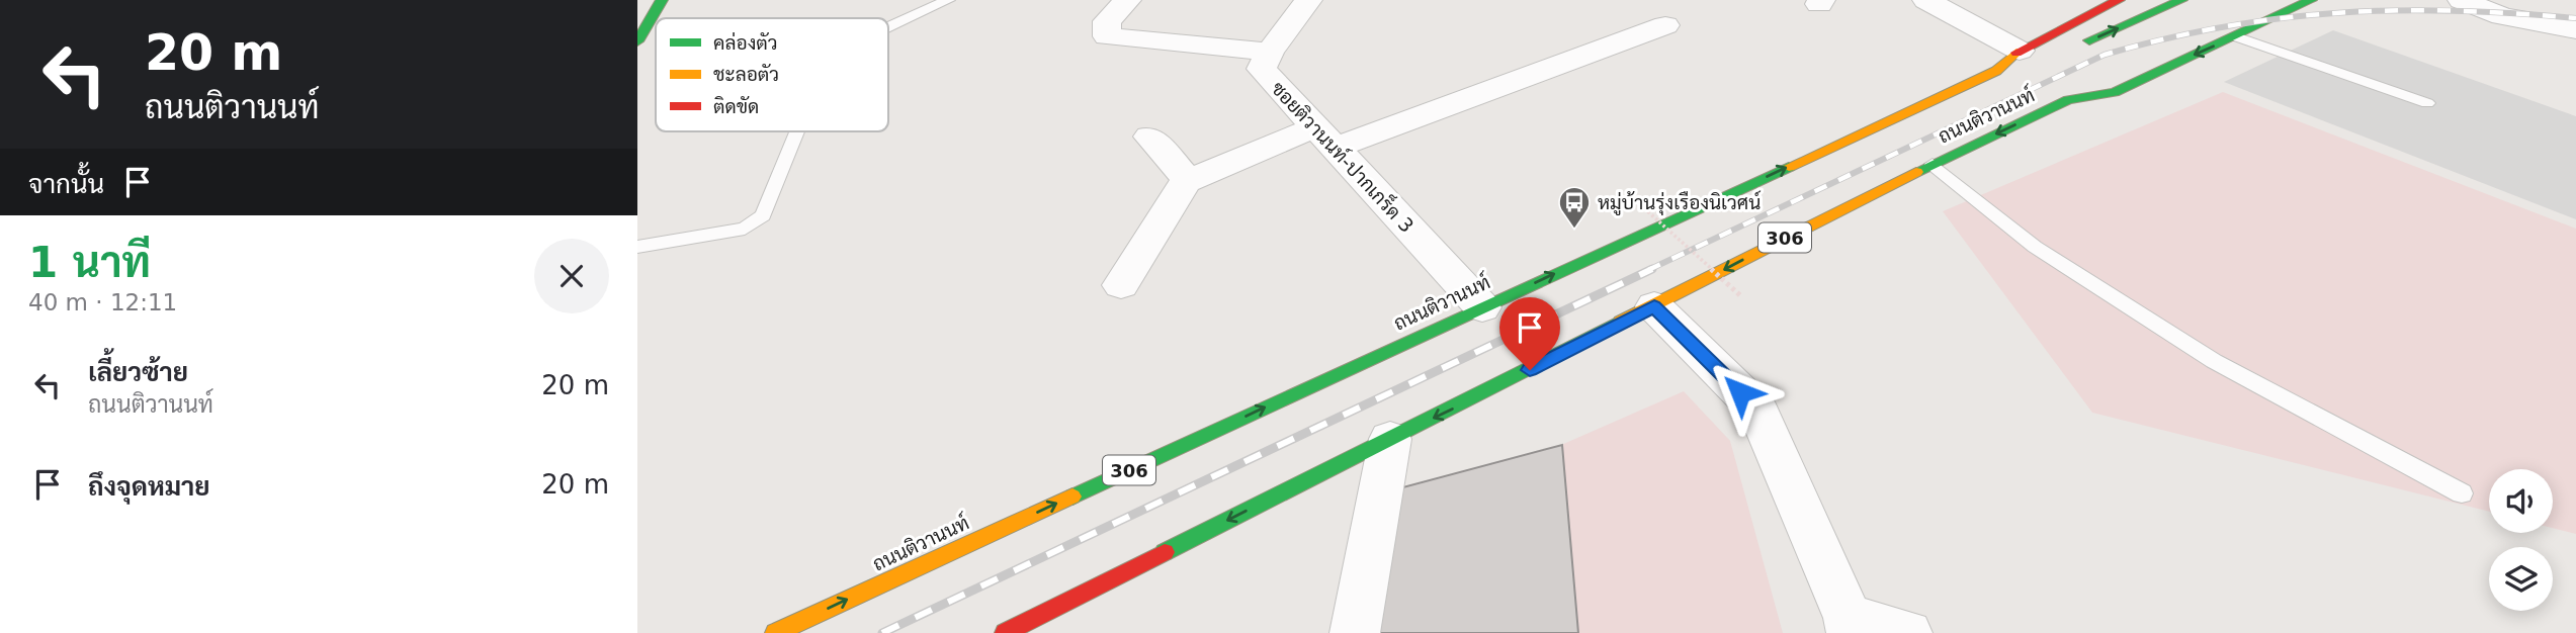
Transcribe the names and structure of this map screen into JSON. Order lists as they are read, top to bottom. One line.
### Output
{"streets":{"main road":["ถนนติวานนท์","306"],"street":["ซอยติวานนท์-ปากเกร็ด 3"]},"crossings":[["ถนนติวานนท์","ซอยติวานนท์-ปากเกร็ด 3"],["ถนนติวานนท์","306"]],"places":{"bus stop":["หมู่บ้านรุ่งเรืองนิเวศน์"]},"legend":["คล่องตัว","ชะลอตัว","ติดขัด"],"page":{"turn":["20 m","ถนนติวานนท์"],"then":"จากนั้น","heading":["1 นาที","40 m · 12:11"],"list":[{"name":"เลี้ยวซ้าย","note":"ถนนติวานนท์","value":"20 m"},{"name":"ถึงจุดหมาย","value":"20 m"}]}}
